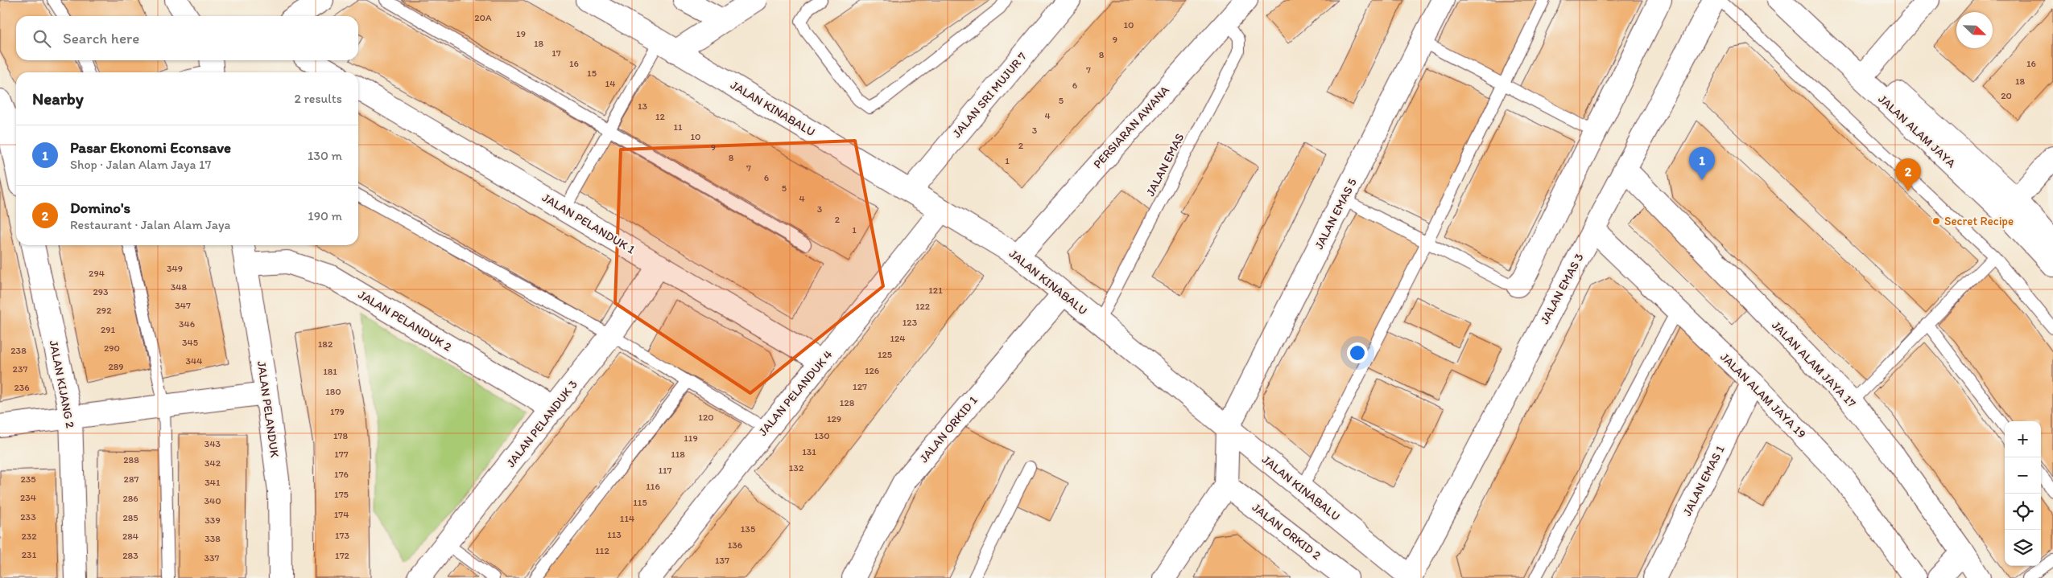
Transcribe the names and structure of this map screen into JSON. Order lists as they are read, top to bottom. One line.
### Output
{"streets":{"street":["JALAN SRI MUJUR 7","JALAN KINABALU","PERSIARAN AWANA","JALAN ALAM JAYA","JALAN EMAS 5","JALAN PELANDUK 1","JALAN EMAS 3","JALAN PELANDUK 2","JALAN ALAM JAYA 17","JALAN KIJANG 2","JALAN PELANDUK 4","JALAN ALAM JAYA 19","JALAN PELANDUK","JALAN PELANDUK 3","JALAN ORKID 1","JALAN EMAS 1","JALAN ORKID 2"],"lane":["JALAN EMAS"]},"crossings":[["JALAN SRI MUJUR 7","JALAN KINABALU"],["JALAN KINABALU","PERSIARAN AWANA"],["JALAN KINABALU","JALAN EMAS"],["JALAN KINABALU","JALAN EMAS 5"],["JALAN KINABALU","JALAN EMAS 3"],["JALAN KINABALU","JALAN PELANDUK 4"],["JALAN KINABALU","JALAN ORKID 1"],["PERSIARAN AWANA","JALAN EMAS"],["JALAN PELANDUK 1","JALAN PELANDUK 4"],["JALAN PELANDUK 1","JALAN PELANDUK 3"],["JALAN EMAS 3","JALAN ALAM JAYA 17"],["JALAN EMAS 3","JALAN ALAM JAYA 19"],["JALAN PELANDUK 2","JALAN PELANDUK"],["JALAN PELANDUK 2","JALAN PELANDUK 3"],["JALAN ALAM JAYA 19","JALAN EMAS 1"]],"places":["Secret Recipe"],"house_numbers":["20A","10","19","9","18","17","8","16","16","7","15","18","14","6","20","5","13","4","12","11","3","10","2","9","8","1","7","6","5","4","3","2","1","349","294","348","121","293","347","122","292","123","346","291","124","345","182","290","238","125","344","289","237","126","181","127","236","180","128","179","120","129","178","130","119","343","131","177","118","288","342","132","117","176","235","287","341","116","175","234","286","340","115","174","233","285","114","339","135","113","173","232","284","338","136","112","231","283","172","337","137"],"north":"bottom right","page":{"search":"Search here","heading":["Nearby","2 results"],"list":[{"mark":"1","name":"Pasar Ekonomi Econsave","note":"Shop · Jalan Alam Jaya 17","value":"130 m"},{"mark":"2","name":"Domino's","note":"Restaurant · Jalan Alam Jaya","value":"190 m"}],"pins":["1","2"],"map_buttons":["+","−"]}}
